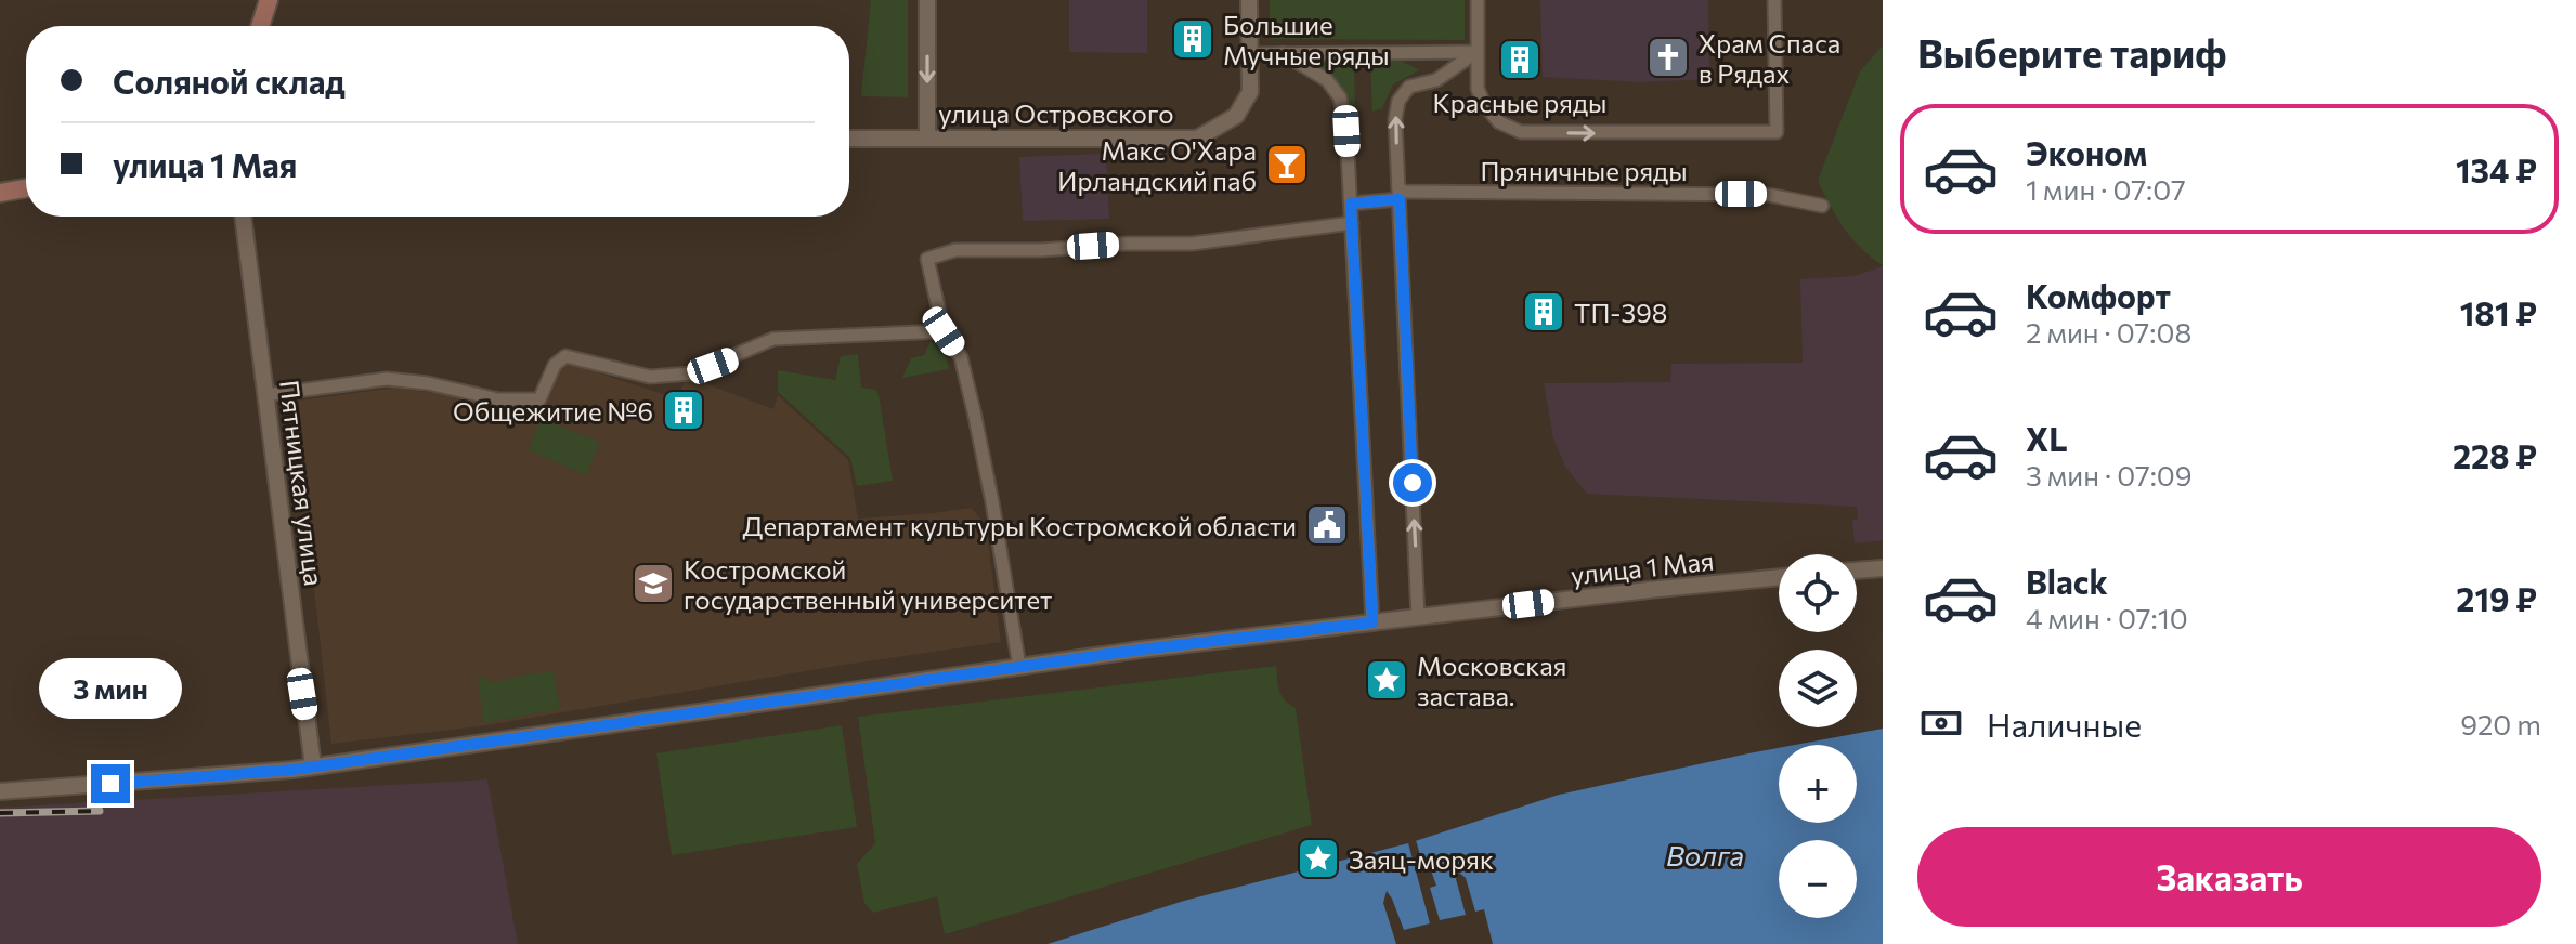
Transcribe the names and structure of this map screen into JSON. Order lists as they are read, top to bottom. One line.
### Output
{"streets":{"street":["улица Островского","Пряничные ряды","Пятницкая улица","улица 1 Мая"]},"crossings":[["Пятницкая улица","улица 1 Мая"]],"water":["Волга"],"places":{"building":["Большие Мучные ряды","Красные ряды","ТП-398","Общежитие №6"],"church":["Храм Спаса в Рядах"],"bar":["Макс О'Хара Ирландский паб"],"public building":["Департамент культуры Костромской области"],"school or university":["Костромской государственный университет"],"place":["Московская застава.","Заяц-моряк"]},"page":{"heading":"Выберите тариф","banner":["Соляной склад","улица 1 Мая"],"list":[{"name":"Эконом","note":"1 мин · 07:07","value":"134 ₽"},{"name":"Комфорт","note":"2 мин · 07:08","value":"181 ₽"},{"name":"XL","note":"3 мин · 07:09","value":"228 ₽"},{"name":"Black","note":"4 мин · 07:10","value":"219 ₽"}],"map_buttons":["+","−"],"bubble":"3 мин","pay":["Наличные","920 m"],"buttons":"Заказать"}}
